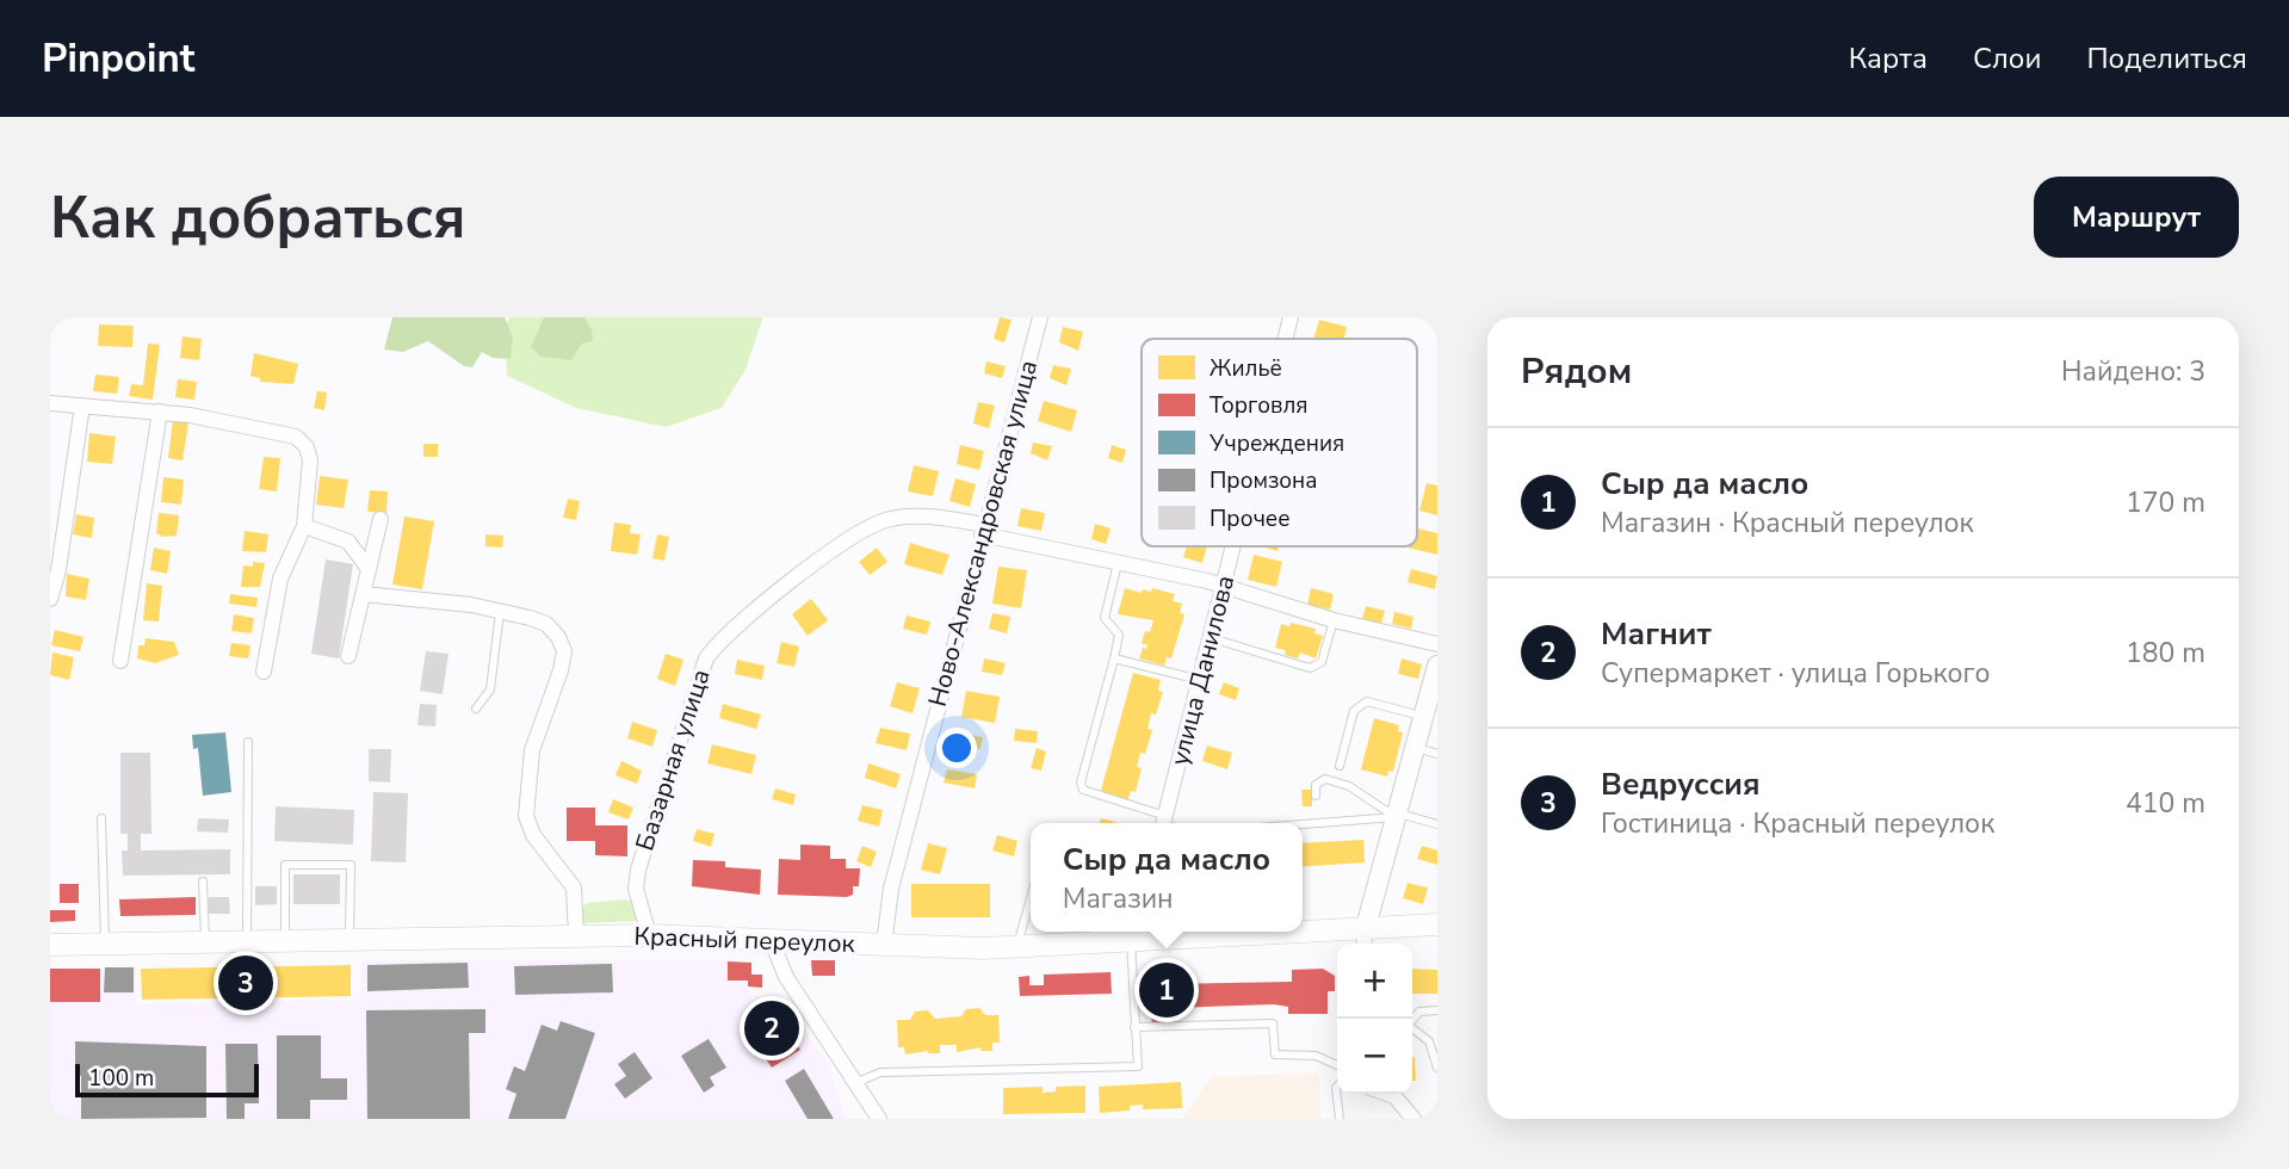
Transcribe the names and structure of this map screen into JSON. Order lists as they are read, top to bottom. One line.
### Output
{"streets":{"main road":["Красный переулок"],"street":["Ново-Александровская улица","улица Данилова","Базарная улица"]},"crossings":[["Ново-Александровская улица","Базарная улица"],["Ново-Александровская улица","Красный переулок"],["улица Данилова","Базарная улица"],["Базарная улица","Красный переулок"]],"legend":["Жильё","Торговля","Учреждения","Промзона","Прочее"],"scale_bar":"100 m","page":{"header":"Pinpoint","nav":["Карта","Слои","Поделиться"],"buttons":"Маршрут","title":"Как добраться","heading":["Рядом","Найдено: 3"],"list":[{"mark":"1","name":"Сыр да масло","note":"Магазин · Красный переулок","value":"170 m"},{"mark":"2","name":"Магнит","note":"Супермаркет · улица Горького","value":"180 m"},{"mark":"3","name":"Ведруссия","note":"Гостиница · Красный переулок","value":"410 m"}],"popup":["Сыр да масло","Магазин"],"map_buttons":["+","−"],"pins":["3","1","2"],"scale":"100 m"}}
